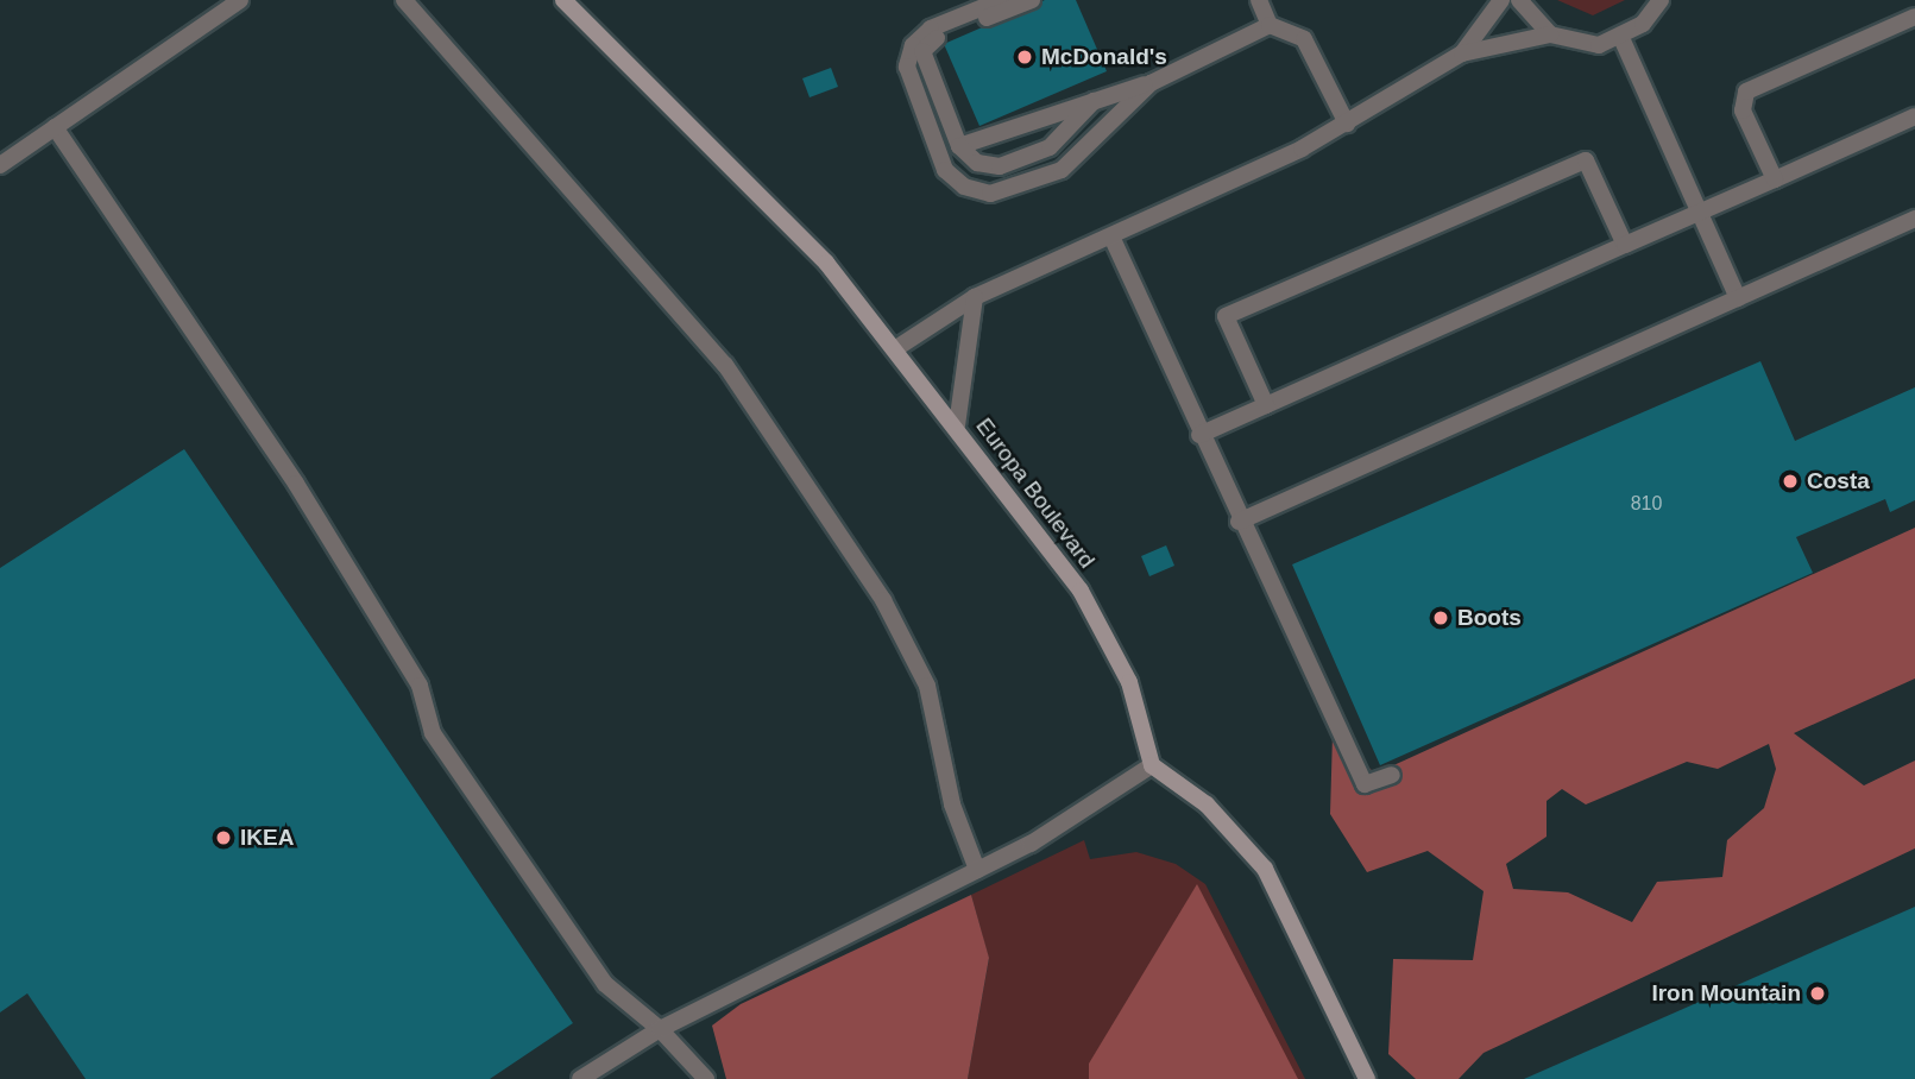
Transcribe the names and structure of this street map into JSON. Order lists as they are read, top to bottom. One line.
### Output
{"streets":{"street":["Europa Boulevard"]},"places":["McDonald's","Costa","Boots","IKEA","Iron Mountain"],"house_numbers":["810"]}
